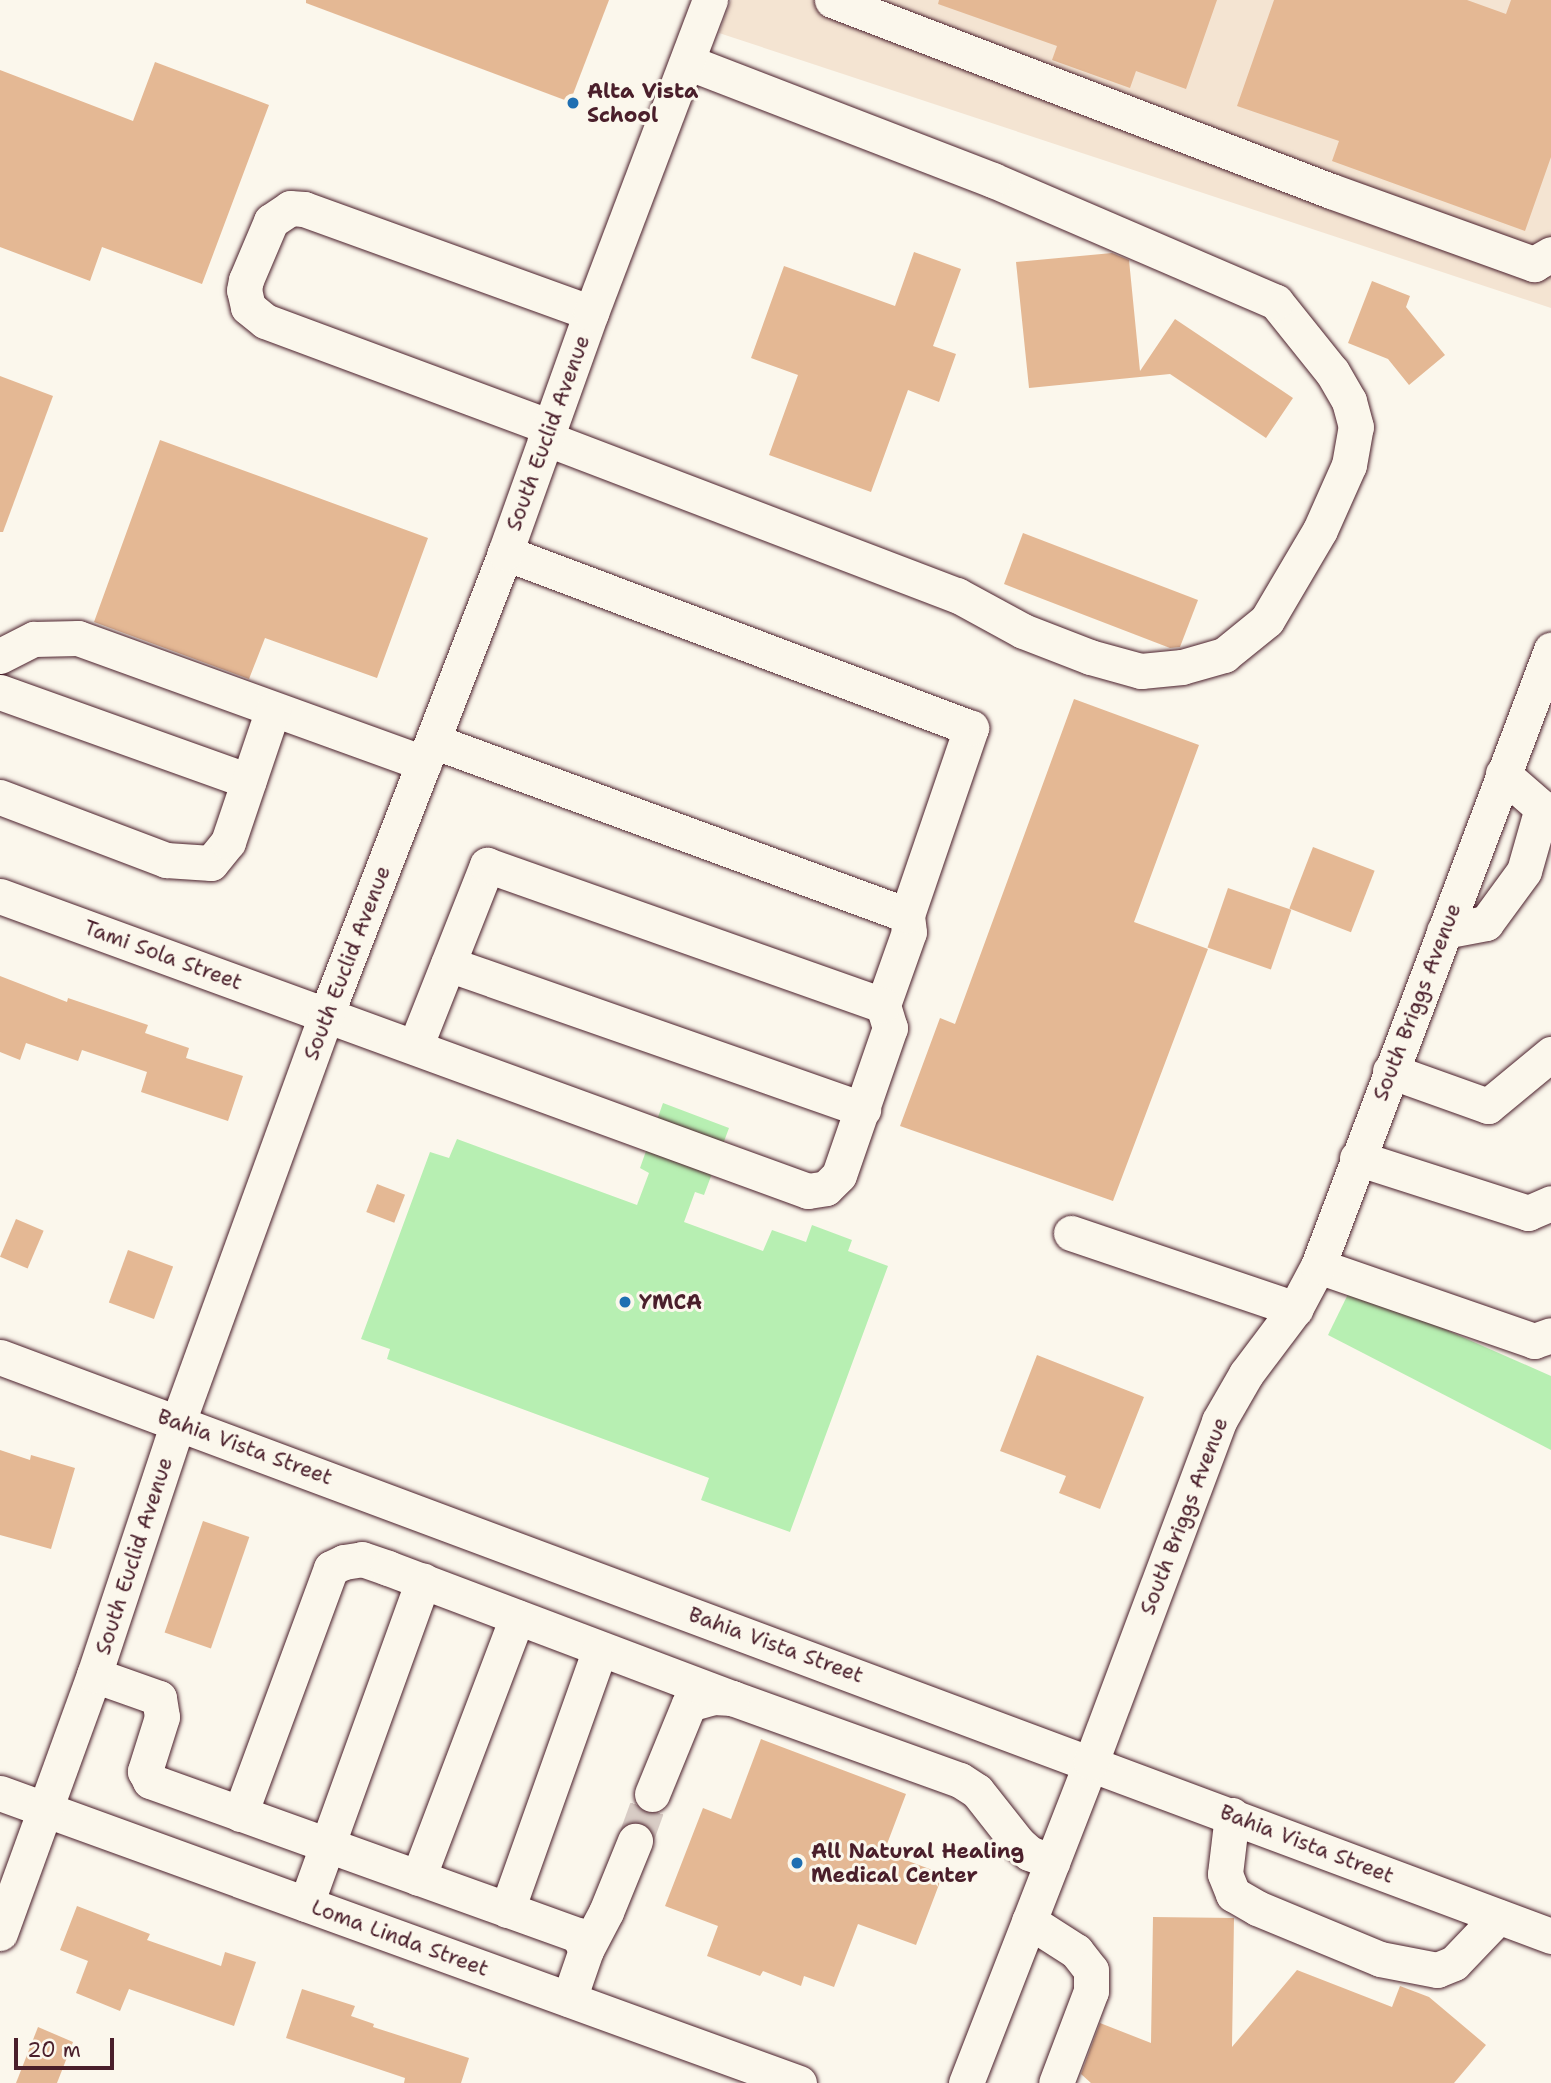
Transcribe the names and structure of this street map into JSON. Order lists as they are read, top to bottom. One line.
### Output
{"streets":{"street":["South Euclid Avenue","Tami Sola Street","South Briggs Avenue","Bahia Vista Street","Loma Linda Street"]},"crossings":[["South Euclid Avenue","Tami Sola Street"],["South Euclid Avenue","Bahia Vista Street"],["South Euclid Avenue","Loma Linda Street"],["South Briggs Avenue","Bahia Vista Street"]],"places":["Alta Vista School","YMCA","All Natural Healing Medical Center"],"scale_bar":"20 m"}
